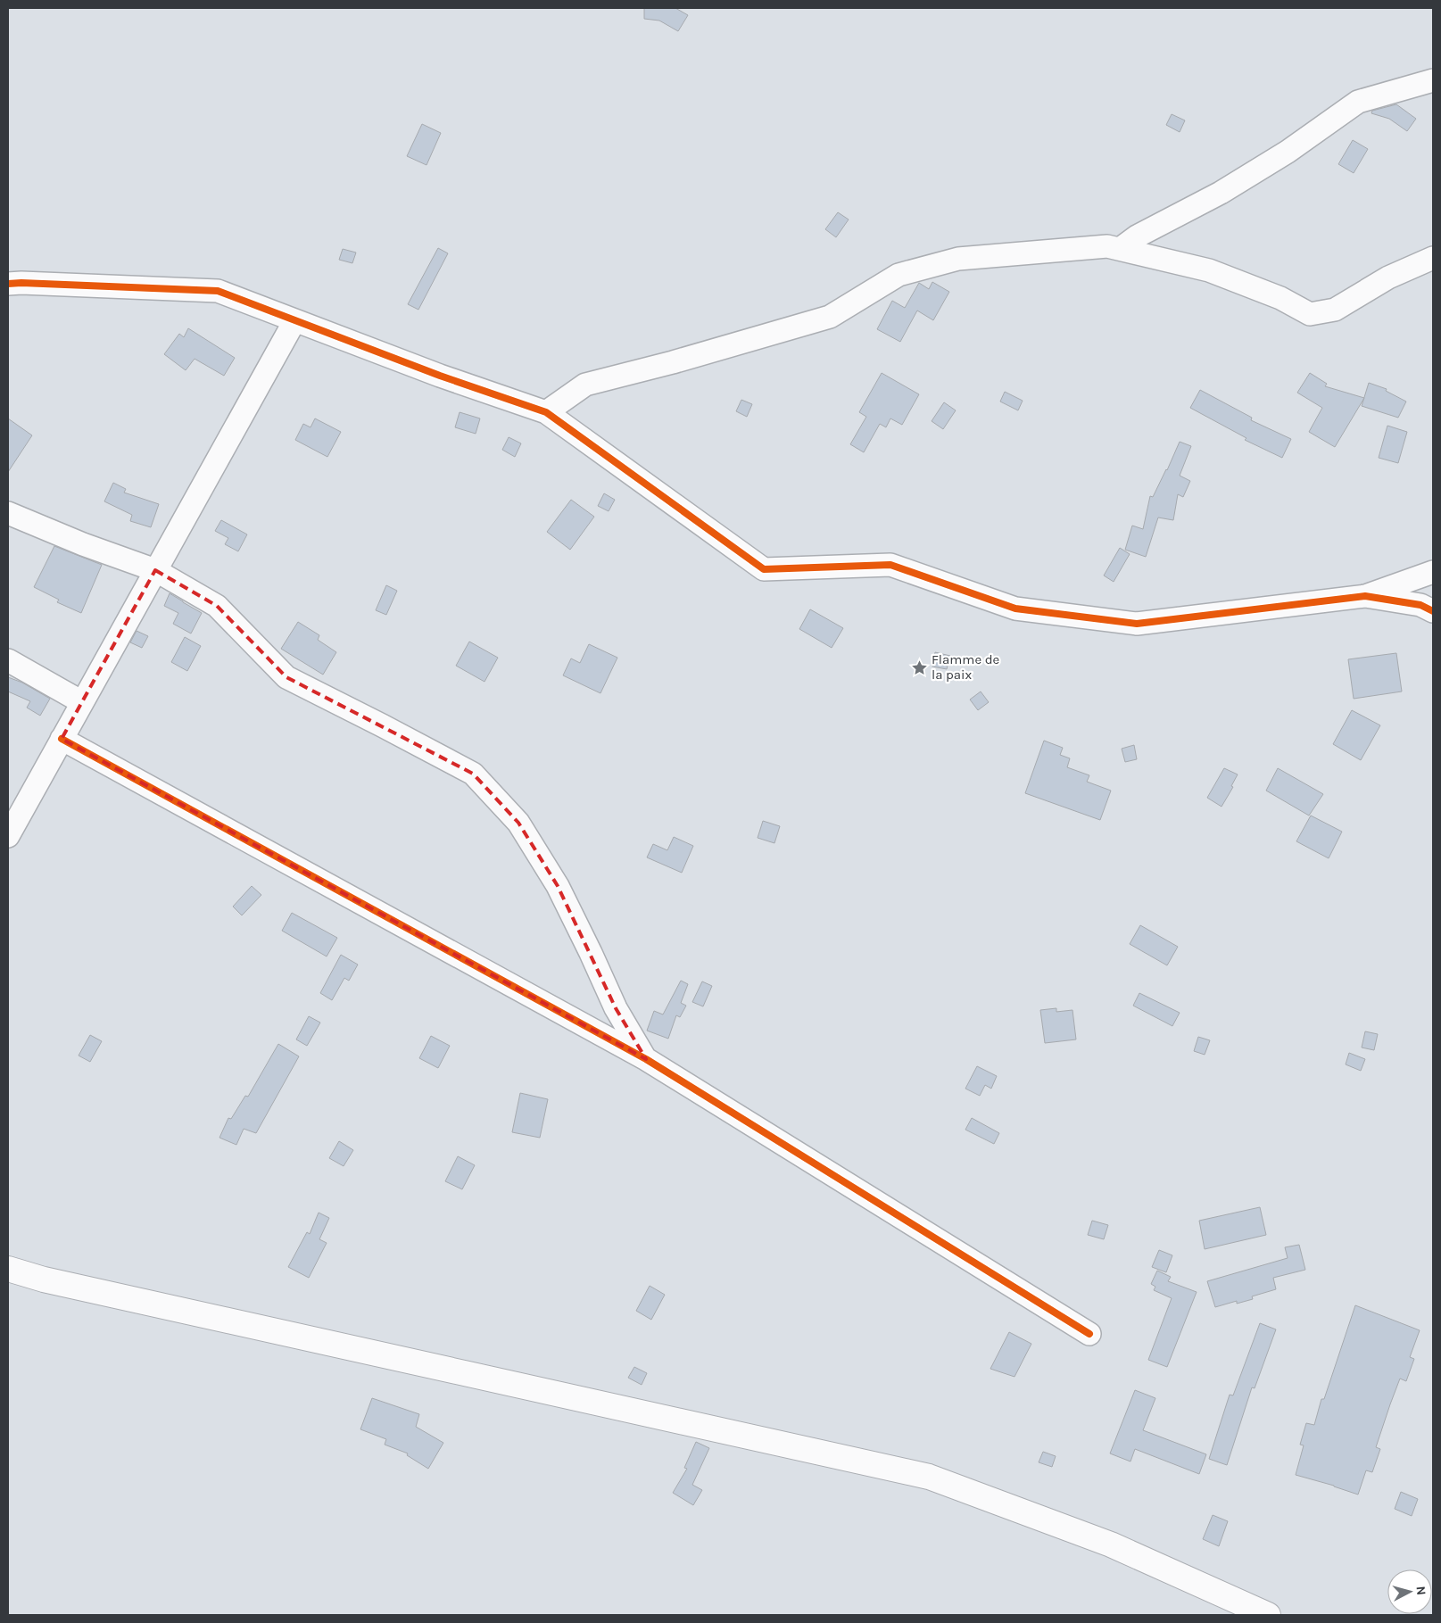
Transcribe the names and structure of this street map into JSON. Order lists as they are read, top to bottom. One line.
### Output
{"places":{"place":["Flamme de la paix"]},"north":"right"}
